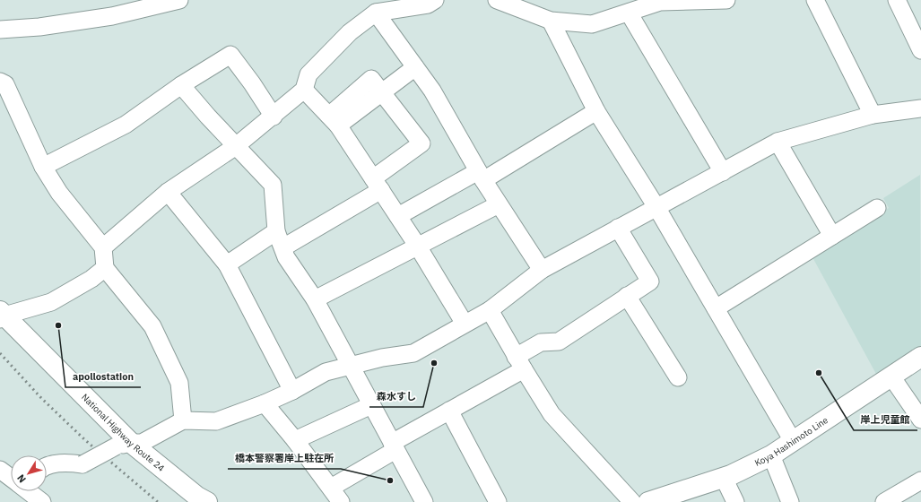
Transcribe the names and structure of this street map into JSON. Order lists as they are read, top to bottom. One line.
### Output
{"streets":{"main road":["National Highway Route 24","Koya Hashimoto Line"]},"places":["apollostation","森水すし","岸上児童館","橋本警察署岸上駐在所"],"north":"bottom left"}
